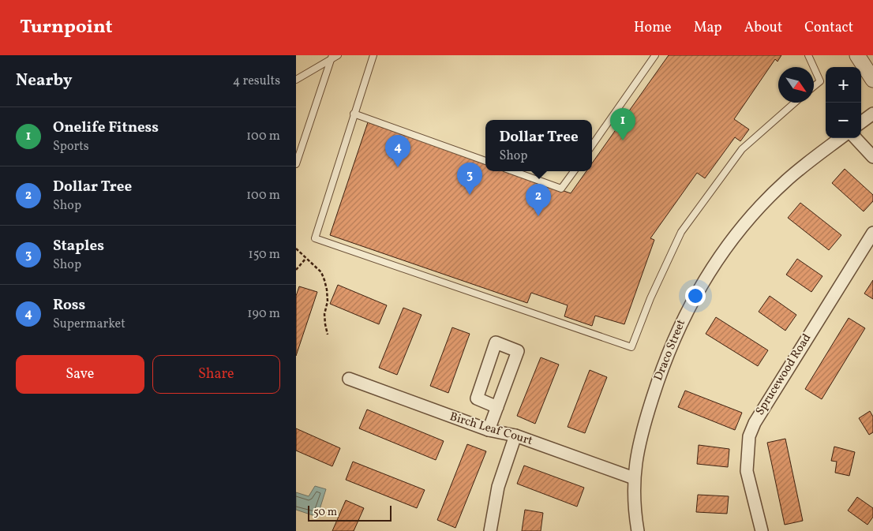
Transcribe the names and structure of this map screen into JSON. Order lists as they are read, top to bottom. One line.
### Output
{"streets":{"street":["Draco Street","Sprucewood Road","Birch Leaf Court"]},"crossings":[["Draco Street","Birch Leaf Court"]],"scale_bar":"50 m","north":"bottom right","page":{"header":"Turnpoint","nav":["Home","Map","About","Contact"],"heading":["Nearby","4 results"],"map_buttons":["+","−"],"list":[{"mark":"1","name":"Onelife Fitness","note":"Sports","value":"100 m"},{"mark":"2","name":"Dollar Tree","note":"Shop","value":"100 m"},{"mark":"3","name":"Staples","note":"Shop","value":"150 m"},{"mark":"4","name":"Ross","note":"Supermarket","value":"190 m"}],"pins":["1","4","3","2"],"popup":["Dollar Tree","Shop"],"buttons":["Save","Share"],"scale":"50 m"}}
